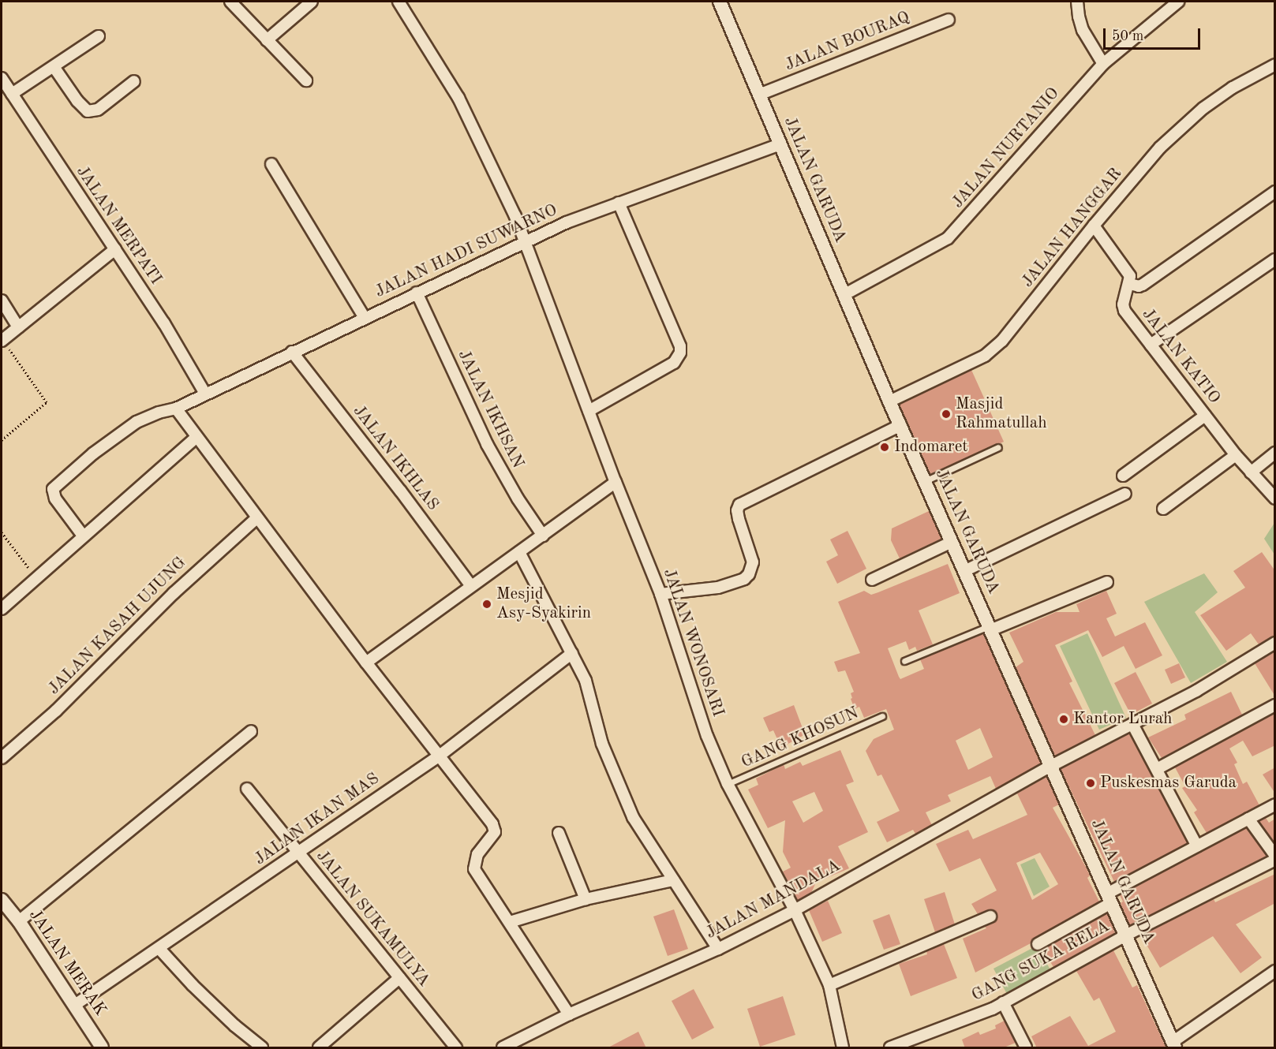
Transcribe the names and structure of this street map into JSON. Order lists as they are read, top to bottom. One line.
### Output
{"streets":{"street":["JALAN BOURAQ","JALAN NURTANIO","JALAN GARUDA","JALAN MERPATI","JALAN HANGGAR","JALAN HADI SUWARNO","JALAN KATIO","JALAN IKHSAN","JALAN IKHLAS","JALAN KASAH UJUNG","JALAN WONOSARI","JALAN IKAN MAS","JALAN MANDALA","JALAN SUKAMULYA","GANG SUKA RELA","JALAN MERAK"],"lane":["GANG KHOSUN"]},"crossings":[["JALAN BOURAQ","JALAN GARUDA"],["JALAN NURTANIO","JALAN GARUDA"],["JALAN GARUDA","JALAN HANGGAR"],["JALAN GARUDA","JALAN HADI SUWARNO"],["JALAN GARUDA","JALAN MANDALA"],["JALAN GARUDA","GANG SUKA RELA"],["JALAN MERPATI","JALAN HADI SUWARNO"],["JALAN HADI SUWARNO","JALAN IKHSAN"],["JALAN HADI SUWARNO","JALAN IKHLAS"],["JALAN HADI SUWARNO","JALAN WONOSARI"],["JALAN WONOSARI","GANG KHOSUN"],["JALAN WONOSARI","JALAN MANDALA"],["JALAN IKAN MAS","JALAN SUKAMULYA"],["JALAN IKAN MAS","JALAN MERAK"]],"places":["Masjid Rahmatullah","Indomaret","Mesjid Asy-Syakirin","Kantor Lurah","Puskesmas Garuda"],"scale_bar":"50 m"}
